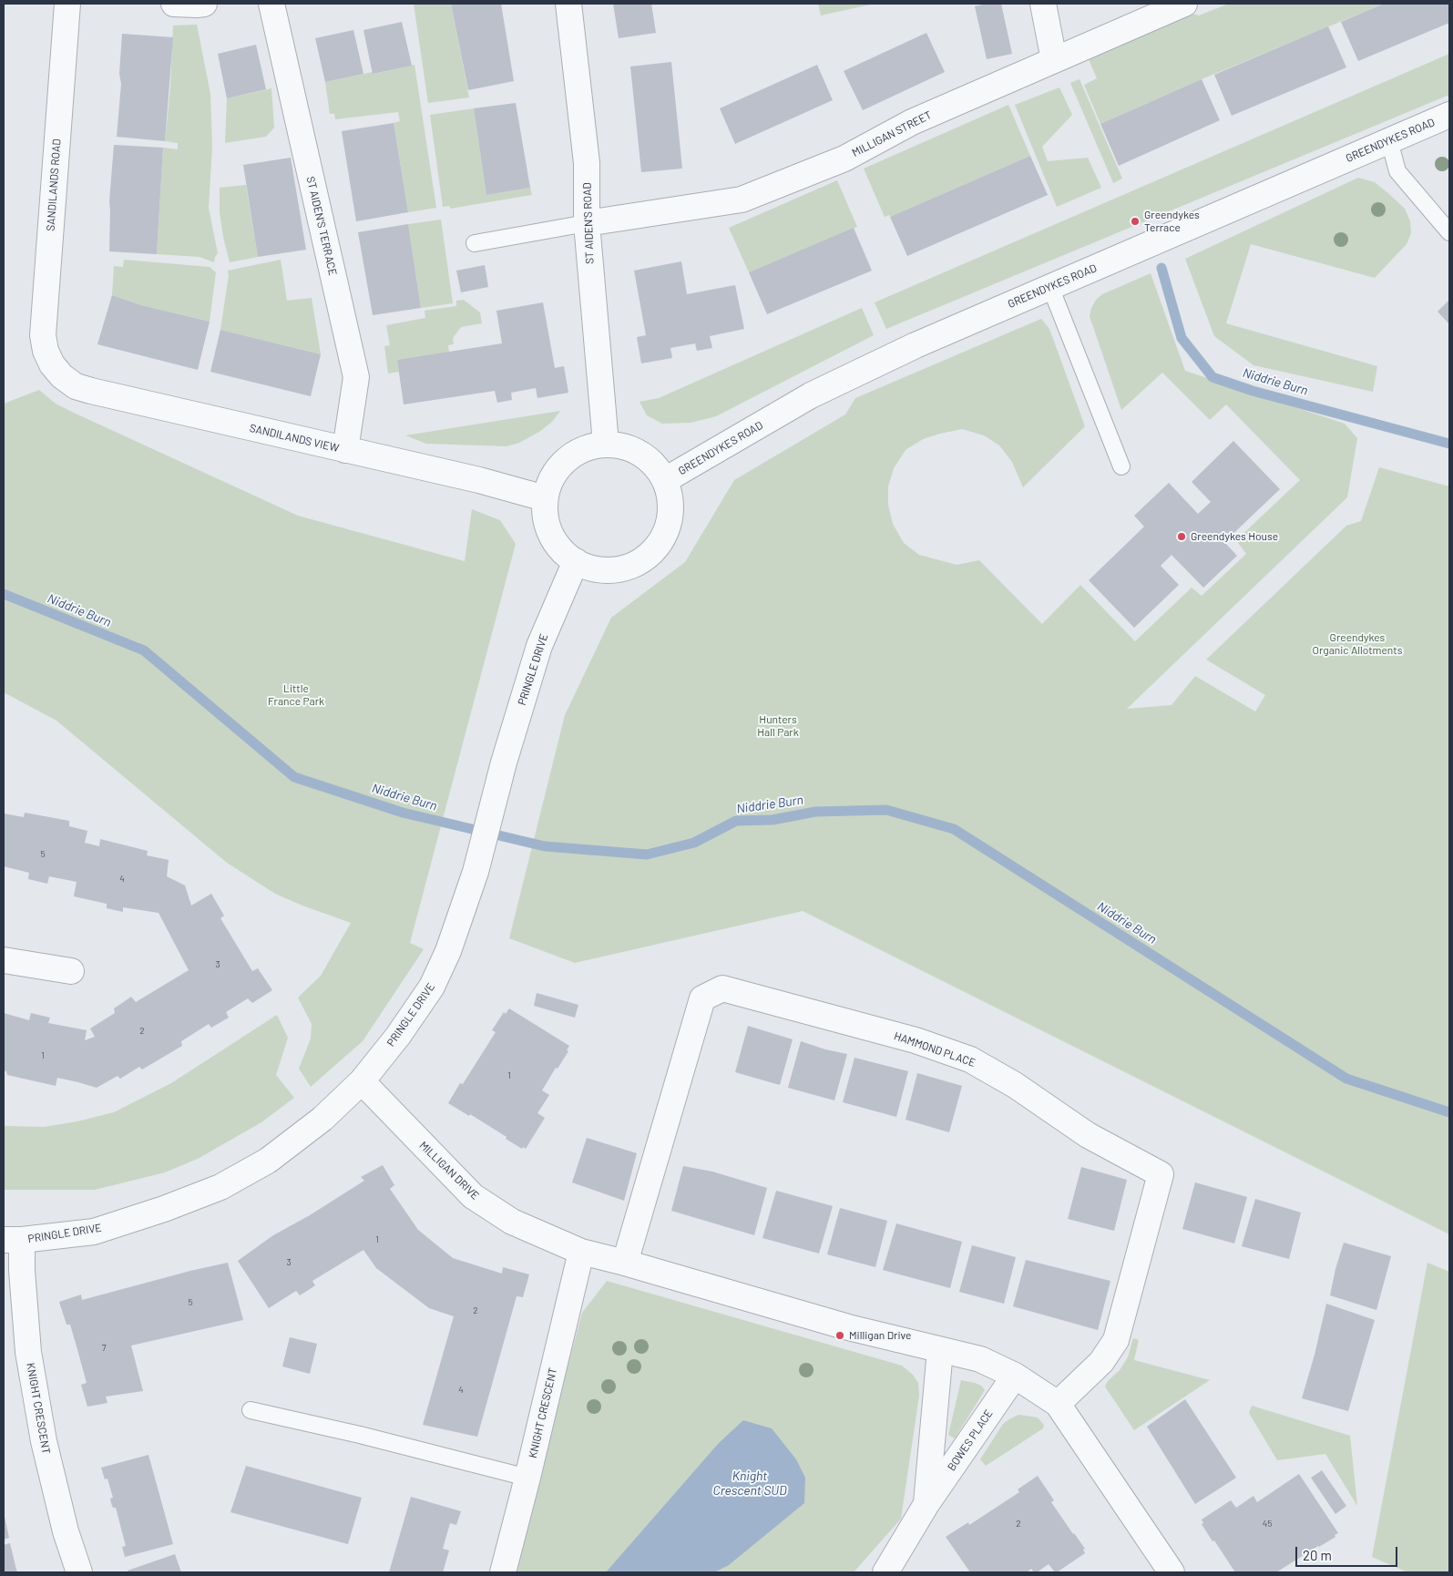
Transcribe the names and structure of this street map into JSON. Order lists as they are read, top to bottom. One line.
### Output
{"streets":{"street":["MILLIGAN STREET","GREENDYKES ROAD","SANDILANDS ROAD","ST AIDEN'S ROAD","ST AIDEN'S TERRACE","SANDILANDS VIEW","PRINGLE DRIVE","HAMMOND PLACE","MILLIGAN DRIVE","KNIGHT CRESCENT","BOWES PLACE"]},"crossings":[["MILLIGAN STREET","ST AIDEN'S ROAD"],["GREENDYKES ROAD","ST AIDEN'S ROAD"],["GREENDYKES ROAD","SANDILANDS VIEW"],["GREENDYKES ROAD","PRINGLE DRIVE"],["SANDILANDS ROAD","SANDILANDS VIEW"],["ST AIDEN'S ROAD","SANDILANDS VIEW"],["ST AIDEN'S ROAD","PRINGLE DRIVE"],["ST AIDEN'S TERRACE","SANDILANDS VIEW"],["SANDILANDS VIEW","PRINGLE DRIVE"],["PRINGLE DRIVE","MILLIGAN DRIVE"],["PRINGLE DRIVE","KNIGHT CRESCENT"],["HAMMOND PLACE","MILLIGAN DRIVE"],["MILLIGAN DRIVE","KNIGHT CRESCENT"],["MILLIGAN DRIVE","BOWES PLACE"]],"water":["Niddrie Burn","Knight Crescent SUD"],"parks":["Greendykes Organic Allotments","Little France Park","Hunters Hall Park"],"places":["Greendykes Terrace","Greendykes House","Milligan Drive"],"house_numbers":["5","4","3","2","1","1","1","3","5","2","7","4","2","45"],"scale_bar":"20 m"}
